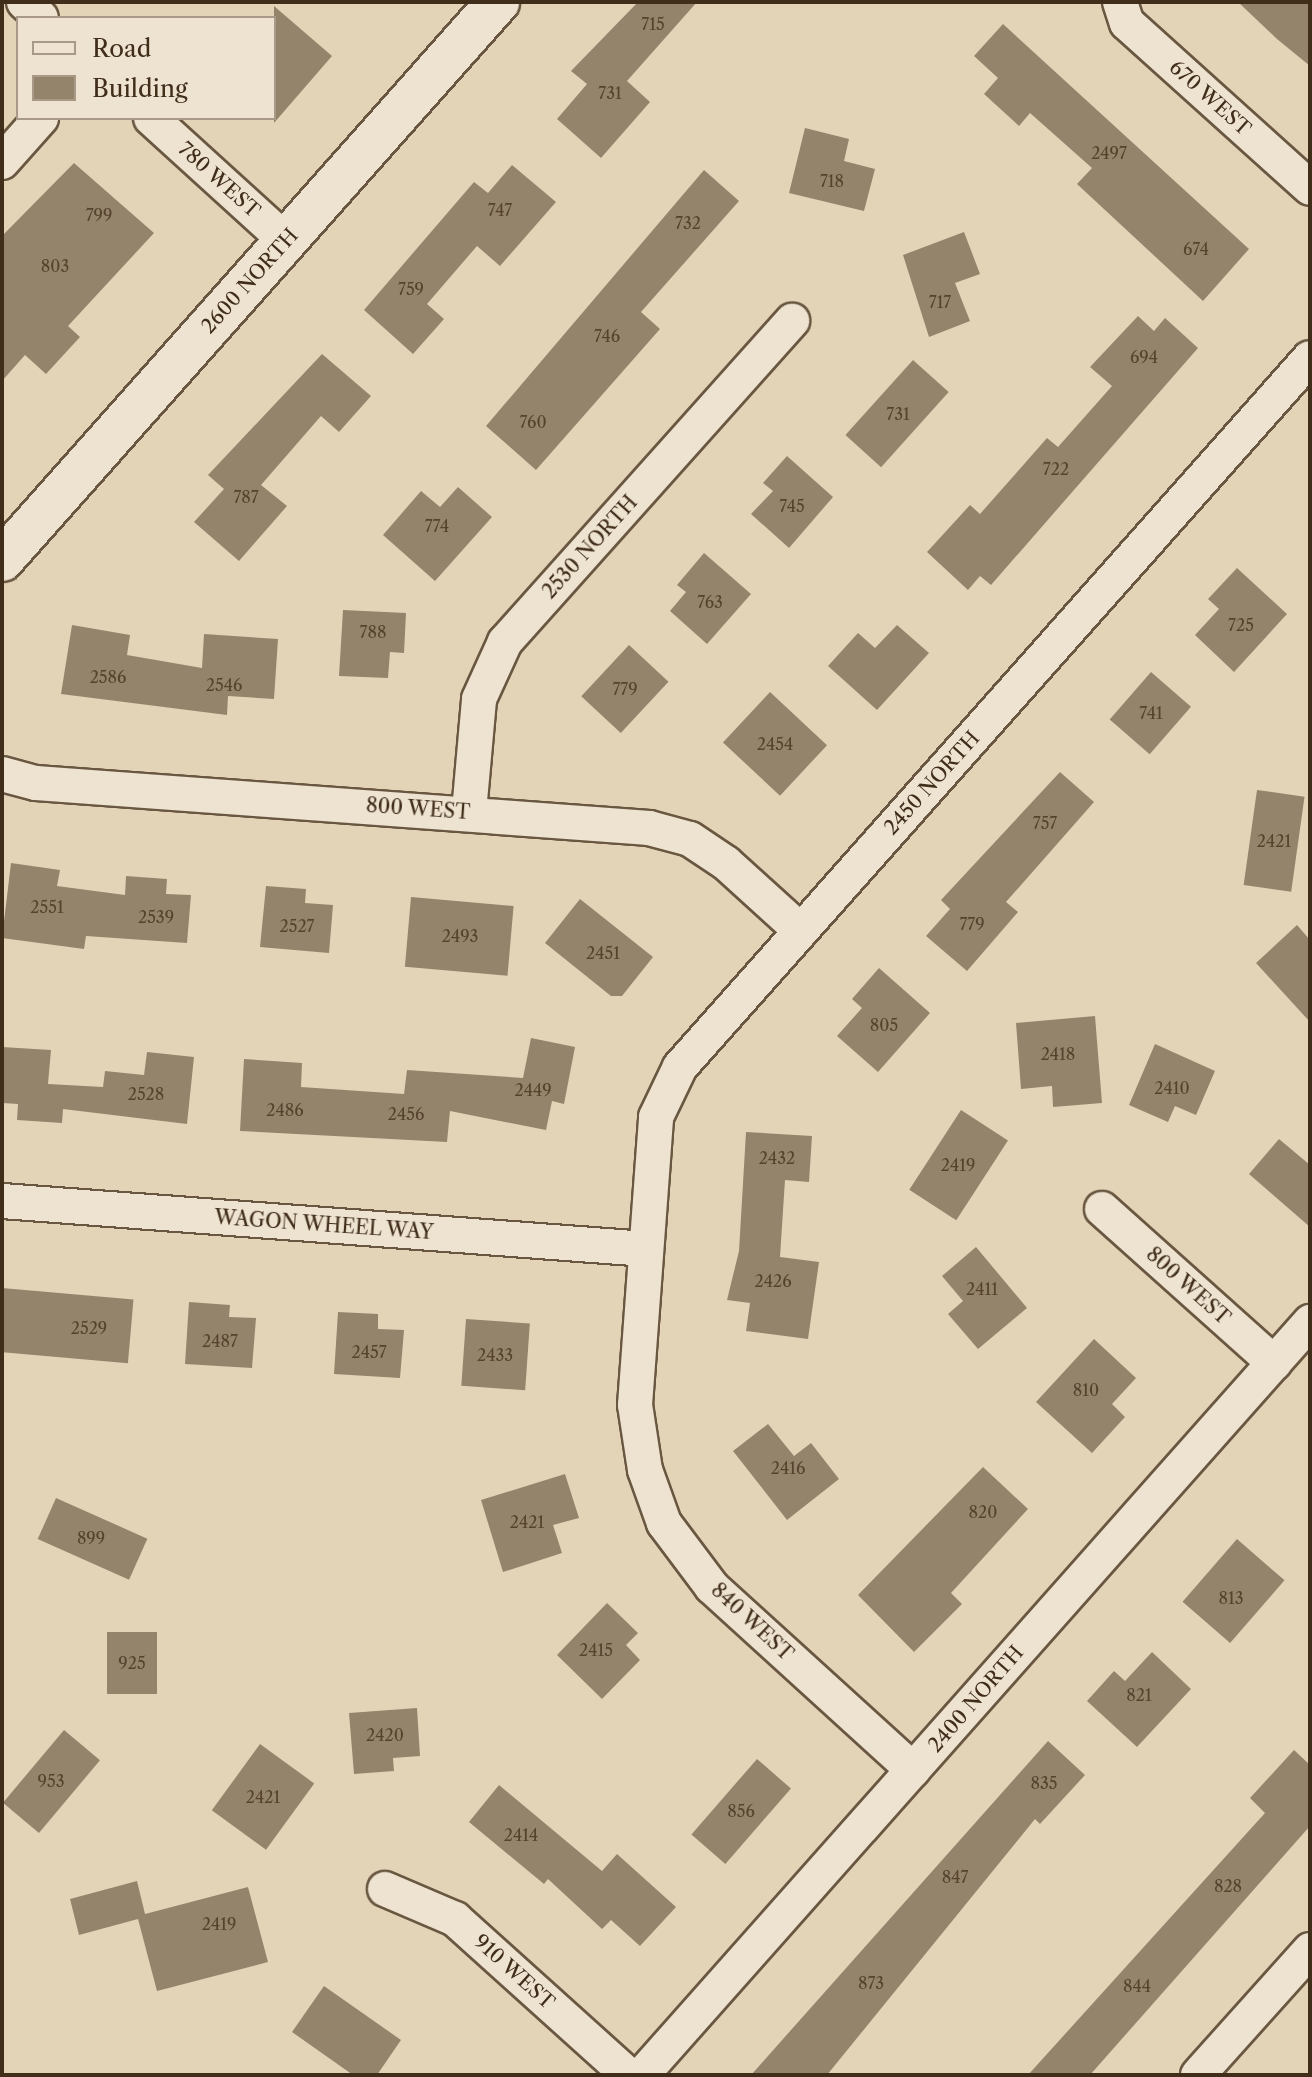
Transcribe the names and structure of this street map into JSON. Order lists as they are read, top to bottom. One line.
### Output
{"streets":{"street":["670 WEST","780 WEST","2600 NORTH","2530 NORTH","2450 NORTH","800 WEST","WAGON WHEEL WAY","840 WEST","2400 NORTH","910 WEST"]},"crossings":[["780 WEST","2600 NORTH"],["2530 NORTH","800 WEST"],["2450 NORTH","800 WEST"],["2450 NORTH","WAGON WHEEL WAY"],["2450 NORTH","840 WEST"],["800 WEST","2400 NORTH"],["WAGON WHEEL WAY","840 WEST"],["840 WEST","2400 NORTH"]],"house_numbers":["715","731","2497","718","747","799","732","674","803","759","717","746","694","731","760","722","787","745","774","763","725","788","2586","2546","779","741","2454","757","2421","2551","2539","779","2527","2493","2451","805","2418","2410","2449","2528","2486","2456","2432","2419","2426","2411","2529","2487","2457","2433","810","2416","820","2421","899","813","2415","925","821","2420","953","835","2421","856","2414","847","828","2419","873","844"],"legend":["Road","Building"]}
